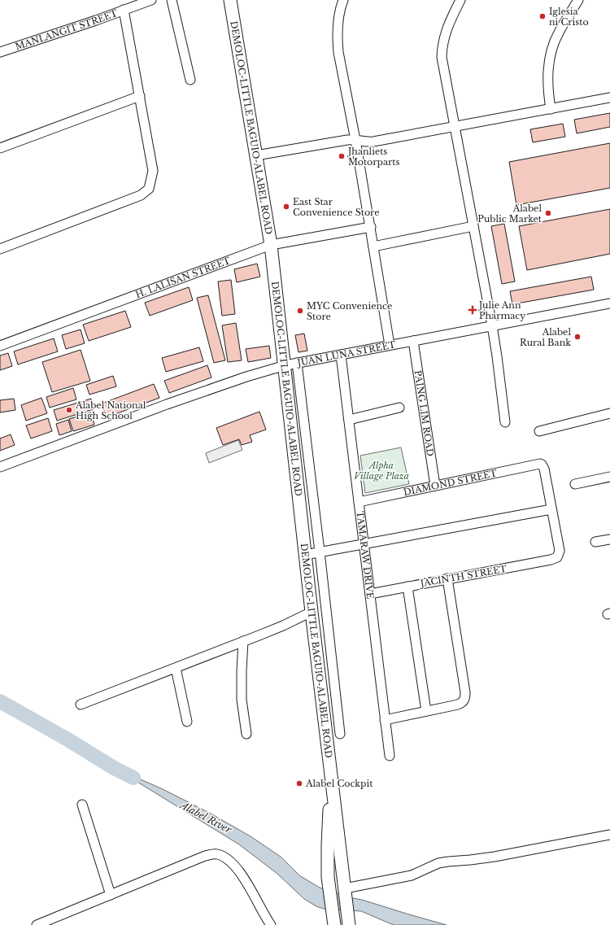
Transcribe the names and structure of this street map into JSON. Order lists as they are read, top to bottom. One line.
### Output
{"streets":{"main road":["DEMOLOC-LITTLE BAGUIO-ALABEL ROAD"],"street":["MANLANGIT STREET","H. LALISAN STREET","JUAN LUNA STREET","PAING LIM ROAD","DIAMOND STREET","TAMARAW DRIVE","JACINTH STREET"]},"crossings":[["DEMOLOC-LITTLE BAGUIO-ALABEL ROAD","H. LALISAN STREET"],["DEMOLOC-LITTLE BAGUIO-ALABEL ROAD","JUAN LUNA STREET"],["JUAN LUNA STREET","PAING LIM ROAD"],["JUAN LUNA STREET","TAMARAW DRIVE"],["PAING LIM ROAD","DIAMOND STREET"],["DIAMOND STREET","TAMARAW DRIVE"],["DIAMOND STREET","JACINTH STREET"],["TAMARAW DRIVE","JACINTH STREET"]],"water":["Alabel River"],"parks":["Alpha Village Plaza"],"places":{"other":["Iglesia ni Cristo","Jhanliets Motorparts","East Star Convenience Store","Alabel Public Market","MYC Convenience Store","Alabel Rural Bank","Alabel National High School","Alabel Cockpit"],"health":["Julie Ann Pharmacy"]}}
